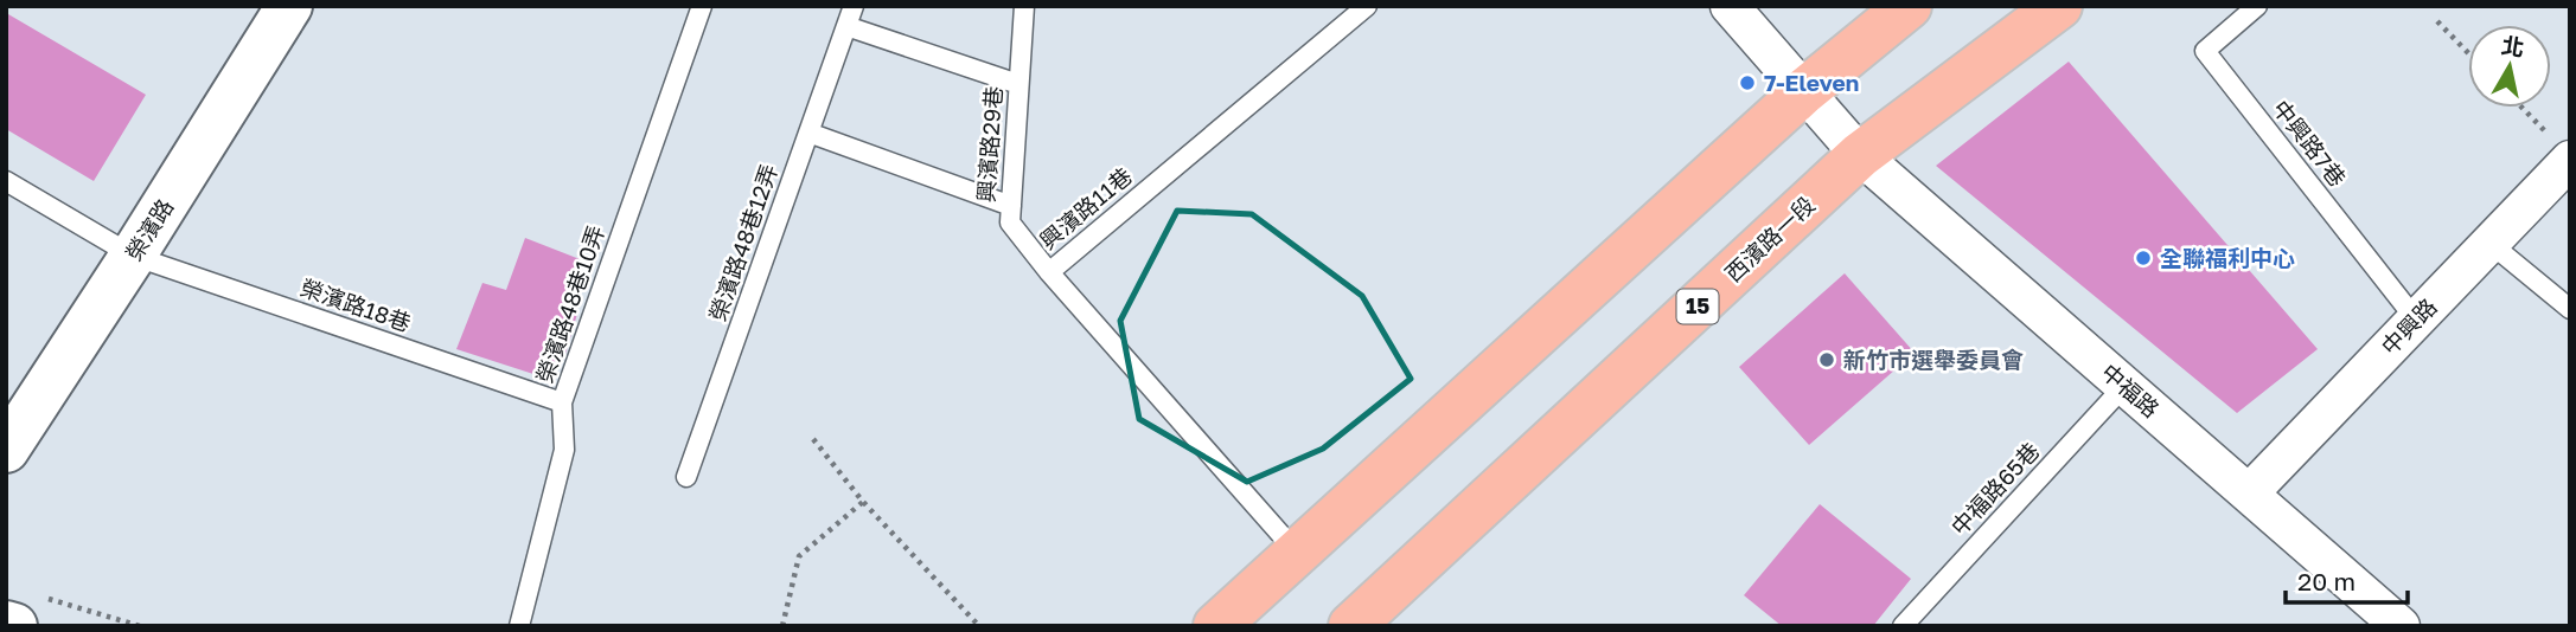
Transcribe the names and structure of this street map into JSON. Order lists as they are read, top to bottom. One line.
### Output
{"streets":{"main road":["西濱路一段","15"],"street":["榮濱路","中興路","中福路"],"lane":["中興路7巷","興濱路29巷","興濱路11巷","榮濱路48巷12弄","榮濱路48巷10弄","榮濱路18巷","中福路65巷"]},"crossings":[["中興路7巷","中興路"],["興濱路29巷","興濱路11巷"],["榮濱路","榮濱路18巷"],["西濱路一段","中福路"],["榮濱路48巷10弄","榮濱路18巷"],["中興路","中福路"],["中福路","中福路65巷"]],"places":["7-Eleven","全聯福利中心","新竹市選舉委員會"],"scale_bar":"20 m","north":"top"}
